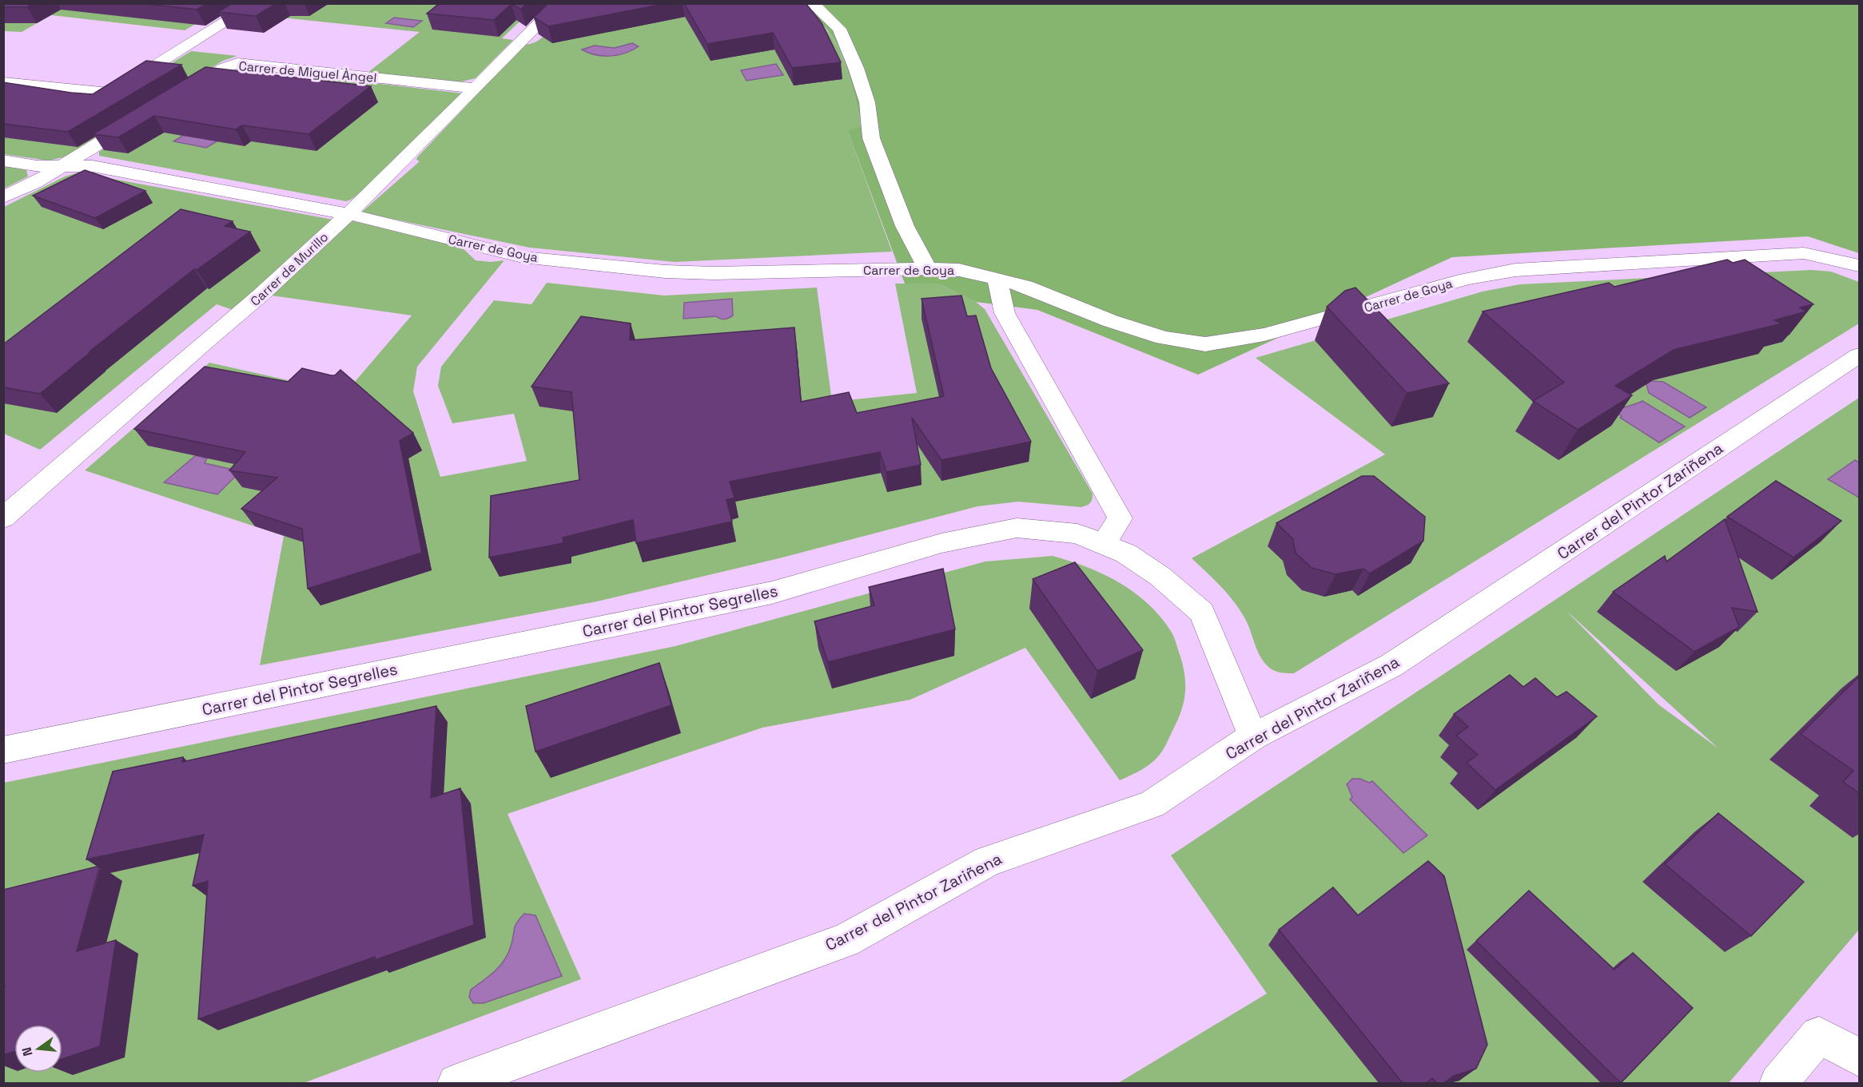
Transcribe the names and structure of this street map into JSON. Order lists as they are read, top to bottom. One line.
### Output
{"streets":{"street":["Carrer de Miguel Àngel","Carrer de Goya","Carrer de Murillo","Carrer del Pintor Zariñena","Carrer del Pintor Segrelles"]},"crossings":[["Carrer de Miguel Àngel","Carrer de Murillo"],["Carrer de Goya","Carrer de Murillo"],["Carrer del Pintor Zariñena","Carrer del Pintor Segrelles"]],"north":"left"}
